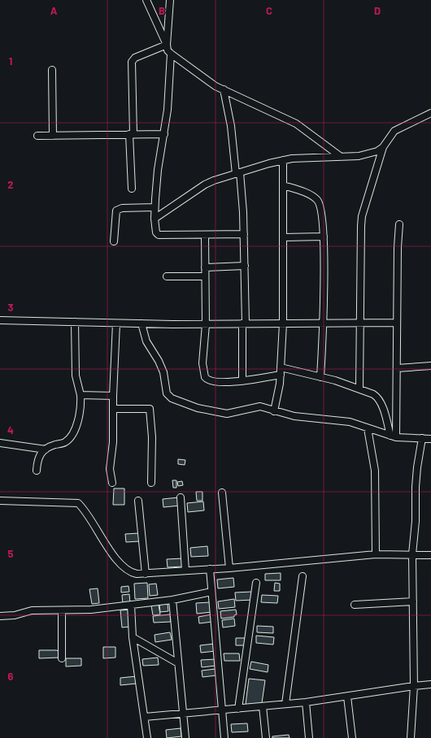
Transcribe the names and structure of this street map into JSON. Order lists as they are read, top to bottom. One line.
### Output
{"grid":{"columns":["A","B","C","D"],"rows":["1","2","3","4","5","6"]}}
